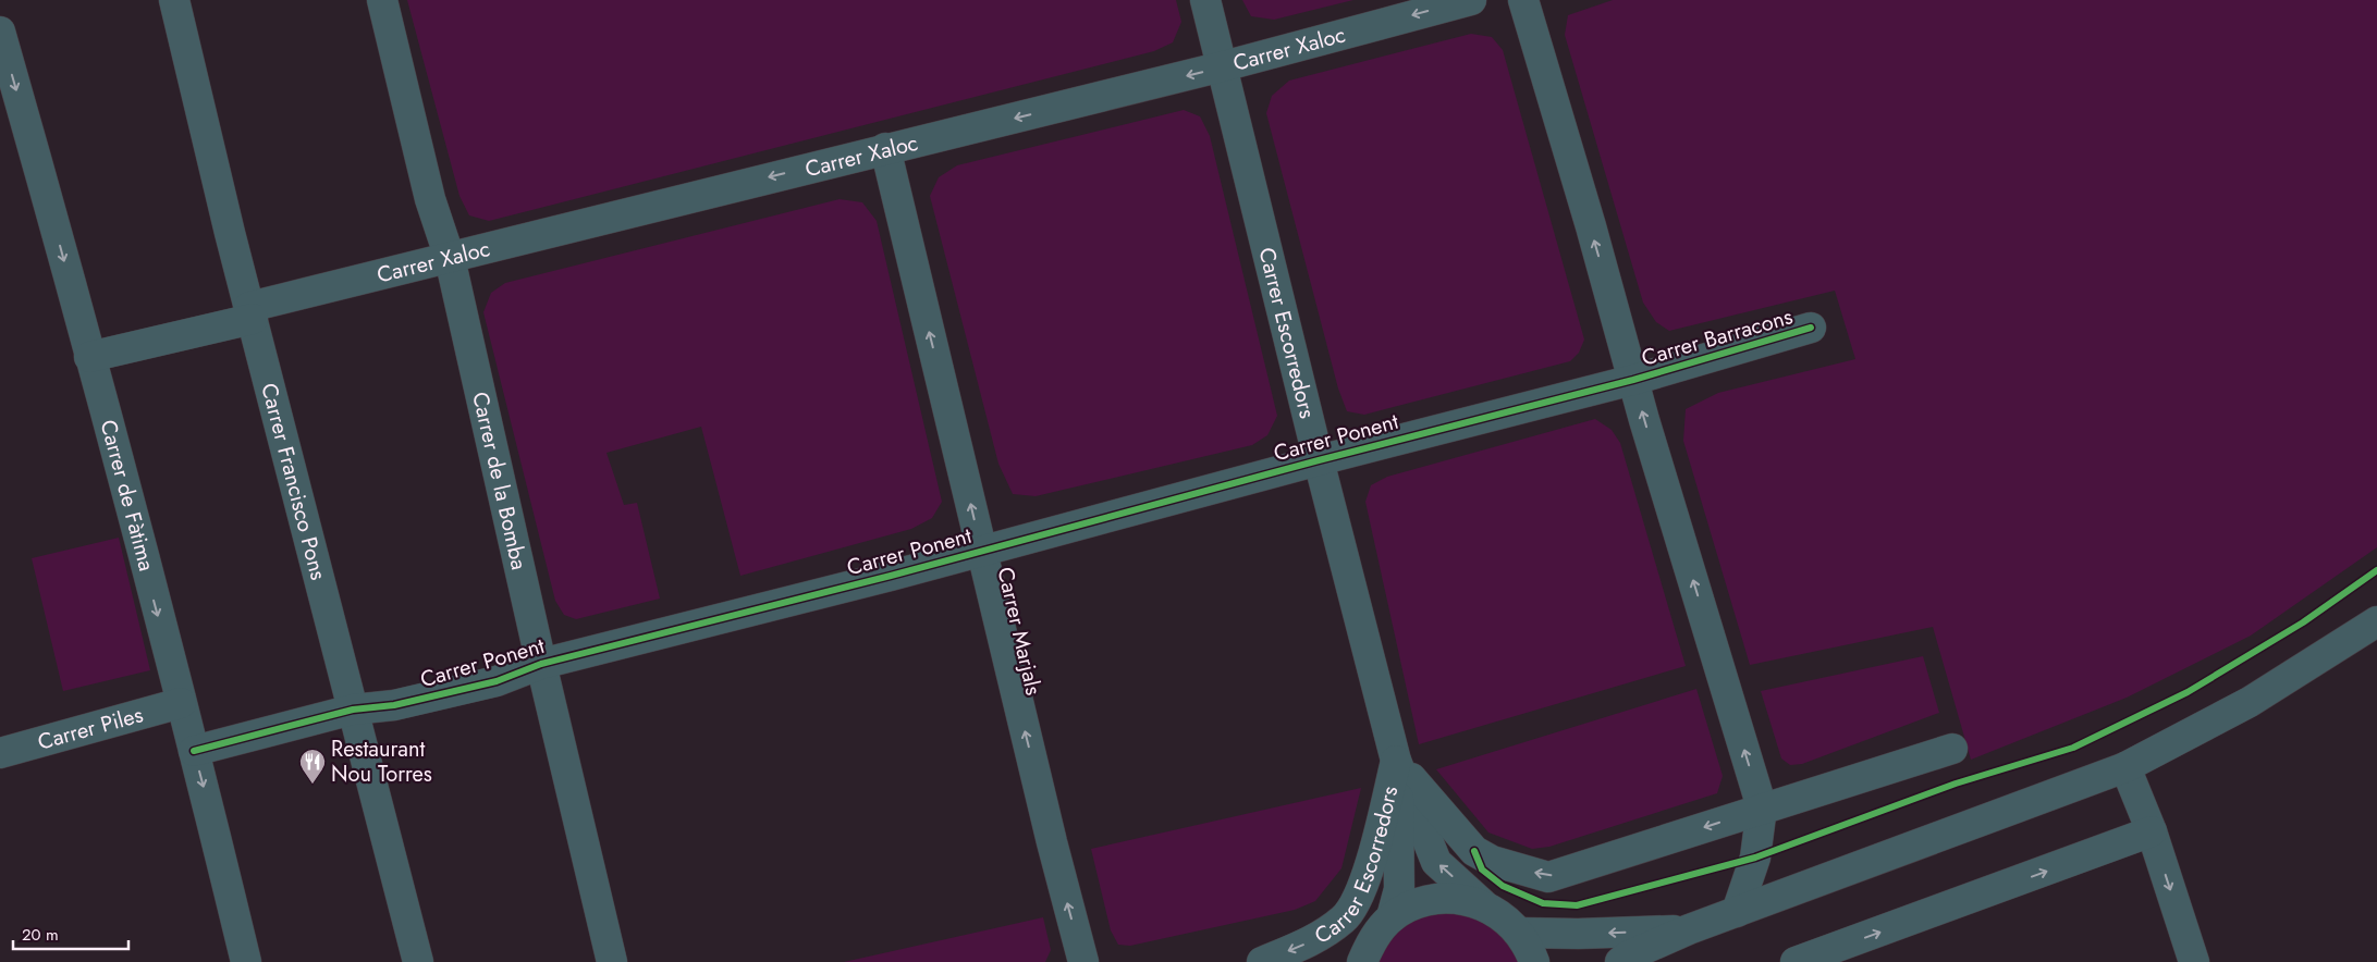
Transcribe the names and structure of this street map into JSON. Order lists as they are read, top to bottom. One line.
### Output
{"streets":{"street":["Carrer Xaloc","Carrer Escorredors","Carrer Barracons","Carrer Ponent","Carrer de la Bomba","Carrer Francisco Pons","Carrer de Fàtima","Carrer Marjals","Carrer Piles"]},"crossings":[["Carrer Xaloc","Carrer Escorredors"],["Carrer Xaloc","Carrer de la Bomba"],["Carrer Xaloc","Carrer Francisco Pons"],["Carrer Xaloc","Carrer de Fàtima"],["Carrer Xaloc","Carrer Marjals"],["Carrer Escorredors","Carrer Ponent"],["Carrer Barracons","Carrer Ponent"],["Carrer Ponent","Carrer de la Bomba"],["Carrer Ponent","Carrer Francisco Pons"],["Carrer Ponent","Carrer de Fàtima"],["Carrer Ponent","Carrer Marjals"],["Carrer de Fàtima","Carrer Piles"]],"one_way":["Carrer Xaloc","Carrer Barracons","Carrer de Fàtima","Carrer Marjals"],"places":{"restaurant":["Restaurant Nou Torres"]},"scale_bar":"20 m"}
